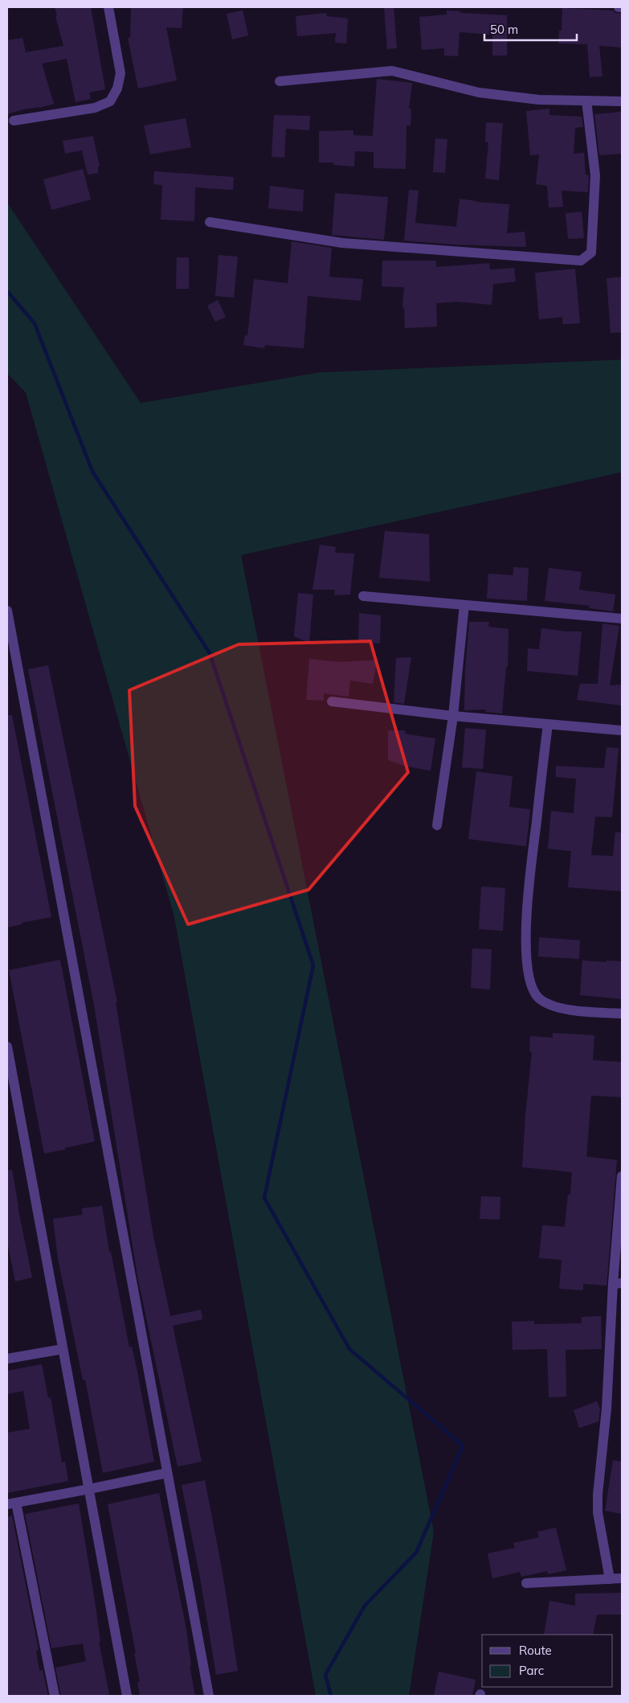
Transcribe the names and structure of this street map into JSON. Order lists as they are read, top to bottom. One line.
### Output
{"legend":["Route","Parc"],"scale_bar":"50 m"}
